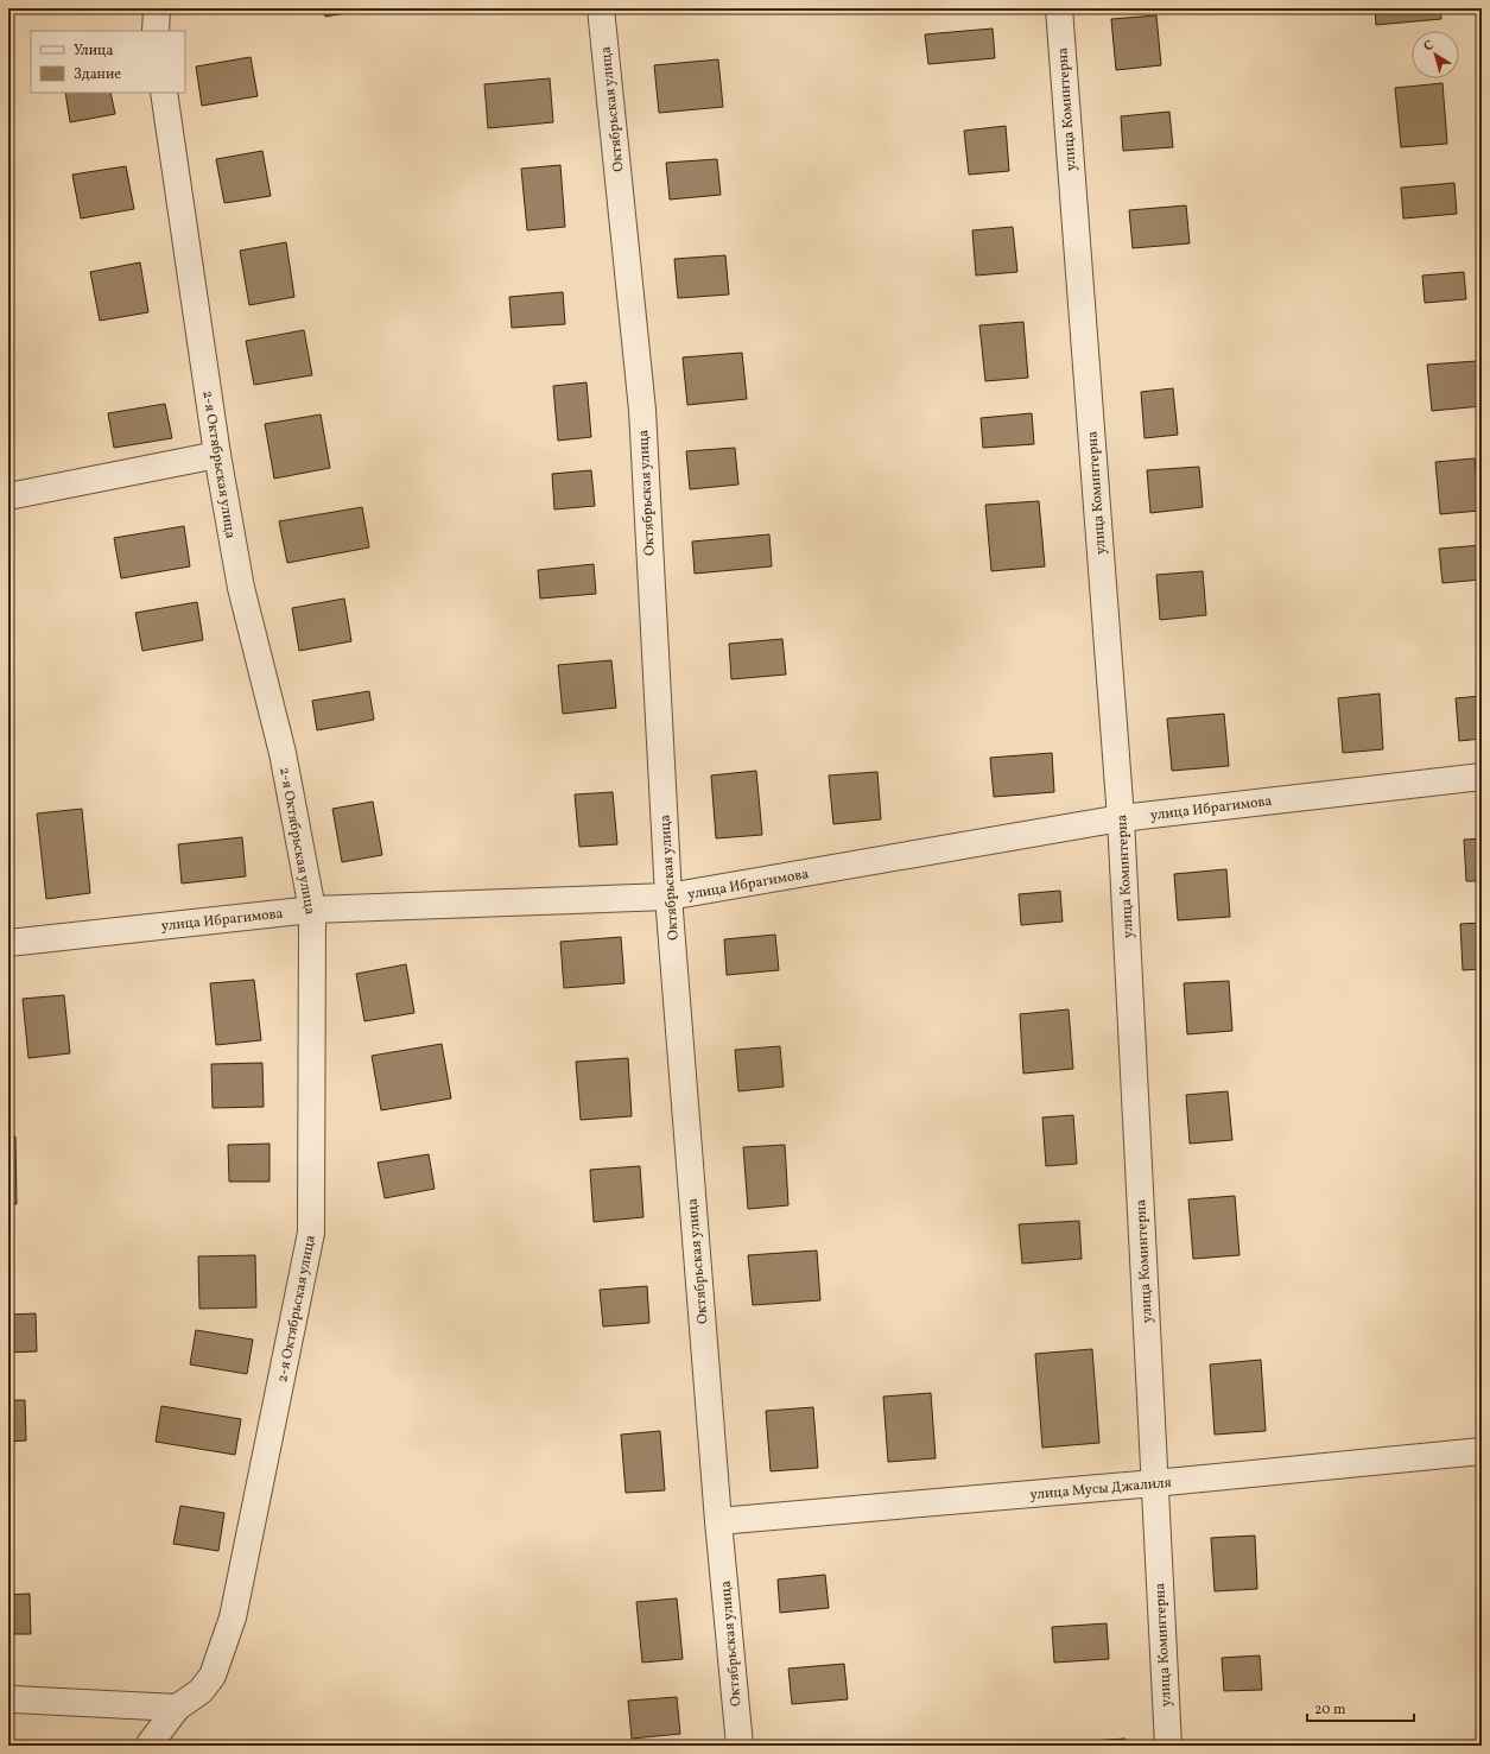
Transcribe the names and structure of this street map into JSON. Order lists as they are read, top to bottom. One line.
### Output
{"streets":{"street":["Октябрьская улица","улица Коминтерна","2-я Октябрьская улица","улица Ибрагимова","улица Мусы Джалиля"]},"crossings":[["Октябрьская улица","улица Ибрагимова"],["Октябрьская улица","улица Мусы Джалиля"],["улица Коминтерна","улица Ибрагимова"],["улица Коминтерна","улица Мусы Джалиля"],["2-я Октябрьская улица","улица Ибрагимова"]],"legend":["Улица","Здание"],"scale_bar":"20 m","north":"top left"}
